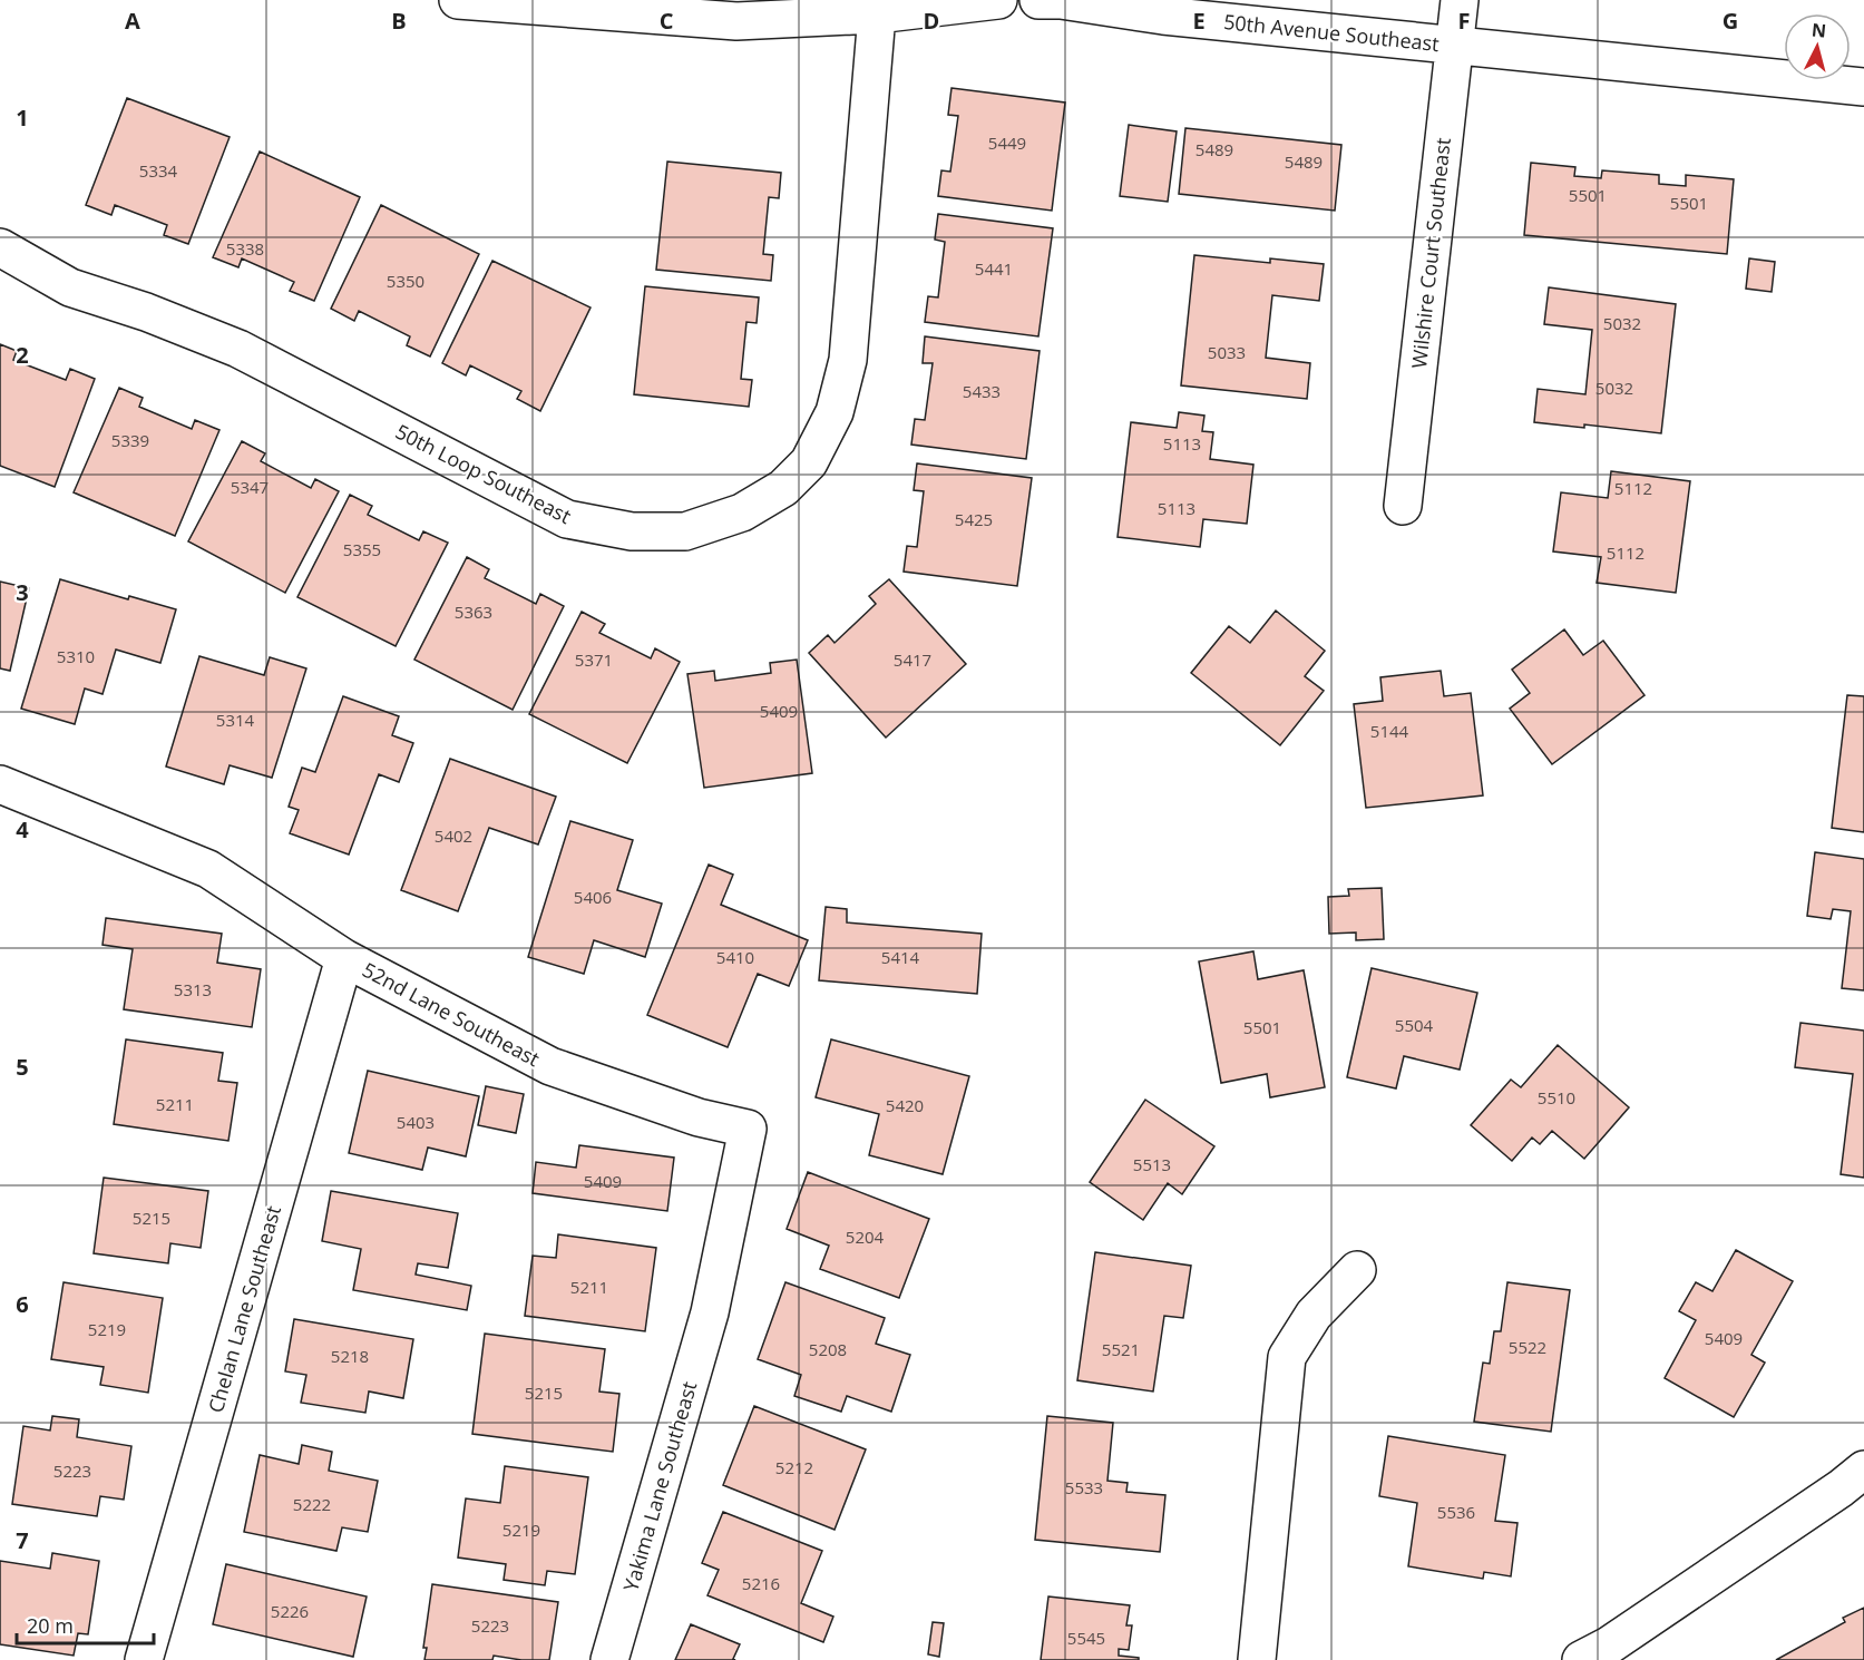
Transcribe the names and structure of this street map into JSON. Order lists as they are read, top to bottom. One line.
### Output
{"streets":{"street":["50th Avenue Southeast","Wilshire Court Southeast","50th Loop Southeast","52nd Lane Southeast","Chelan Lane Southeast","Yakima Lane Southeast"]},"crossings":[["50th Avenue Southeast","Wilshire Court Southeast"],["52nd Lane Southeast","Chelan Lane Southeast"],["52nd Lane Southeast","Yakima Lane Southeast"]],"house_numbers":["5449","5489","5489","5334","5501","5501","5338","5441","5350","5032","5033","5032","5433","5339","5113","5347","5112","5113","5425","5355","5112","5363","5310","5371","5417","5409","5314","5144","5402","5406","5410","5414","5313","5504","5501","5510","5211","5420","5403","5513","5409","5215","5204","5211","5219","5409","5522","5208","5521","5218","5215","5212","5223","5533","5222","5536","5219","5216","5226","5223","5545"],"scale_bar":"20 m","north":"top","grid":{"columns":["A","B","C","D","E","F","G"],"rows":["1","2","3","4","5","6","7"]}}
